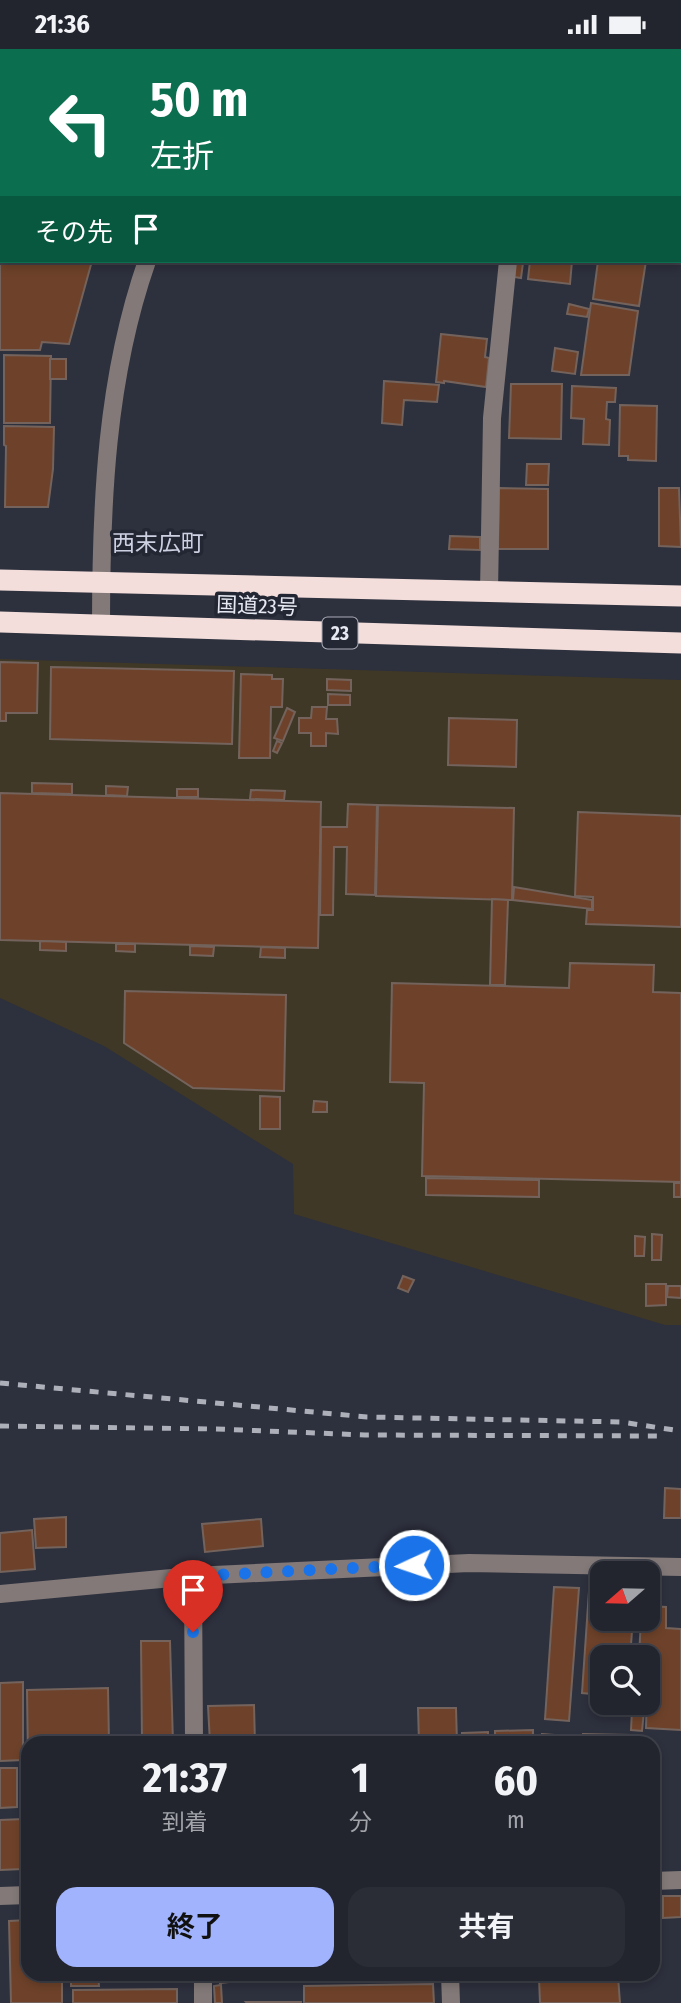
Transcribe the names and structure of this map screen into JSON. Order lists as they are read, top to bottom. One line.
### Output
{"streets":{"highway":["国道23号","23"]},"districts":["西末広町"],"north":"left","page":{"status":"21:36","turn":["50 m","左折"],"then":"その先","eta":["21:37","到着","1","分","60","m"],"buttons":["終了","共有"]}}
